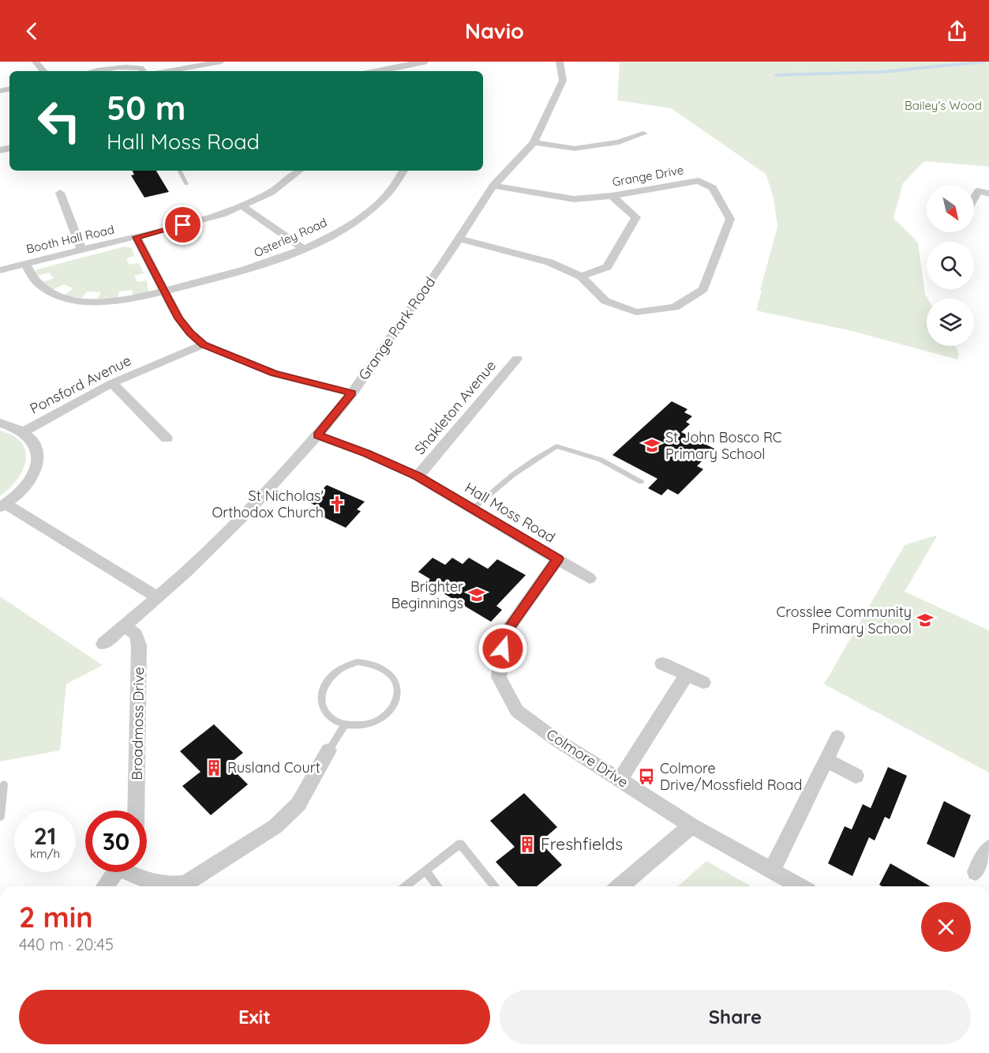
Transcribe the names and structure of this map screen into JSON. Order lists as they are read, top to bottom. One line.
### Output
{"streets":{"street":["Grange Drive","Osterley Road","Booth Hall Road","Grange Park Road","Ponsford Avenue","Shakleton Avenue","Hall Moss Road","Broadmoss Drive","Colmore Drive"]},"crossings":[["Grange Drive","Grange Park Road"],["Osterley Road","Booth Hall Road"],["Grange Park Road","Hall Moss Road"],["Grange Park Road","Broadmoss Drive"],["Shakleton Avenue","Hall Moss Road"],["Hall Moss Road","Colmore Drive"]],"parks":["Bailey's Wood"],"places":{"school or university":["St John Bosco RC Primary School","Brighter Beginnings","Crosslee Community Primary School"],"church":["St Nicholas' Orthodox Church"],"building":["Rusland Court","Freshfields"],"bus stop":["Colmore Drive/Mossfield Road"]},"north":"bottom right","page":{"header":"Navio","turn":["50 m","Hall Moss Road"],"speed":"21 km/h","limit":"30","heading":["2 min","440 m · 20:45"],"buttons":["Exit","Share"]}}
